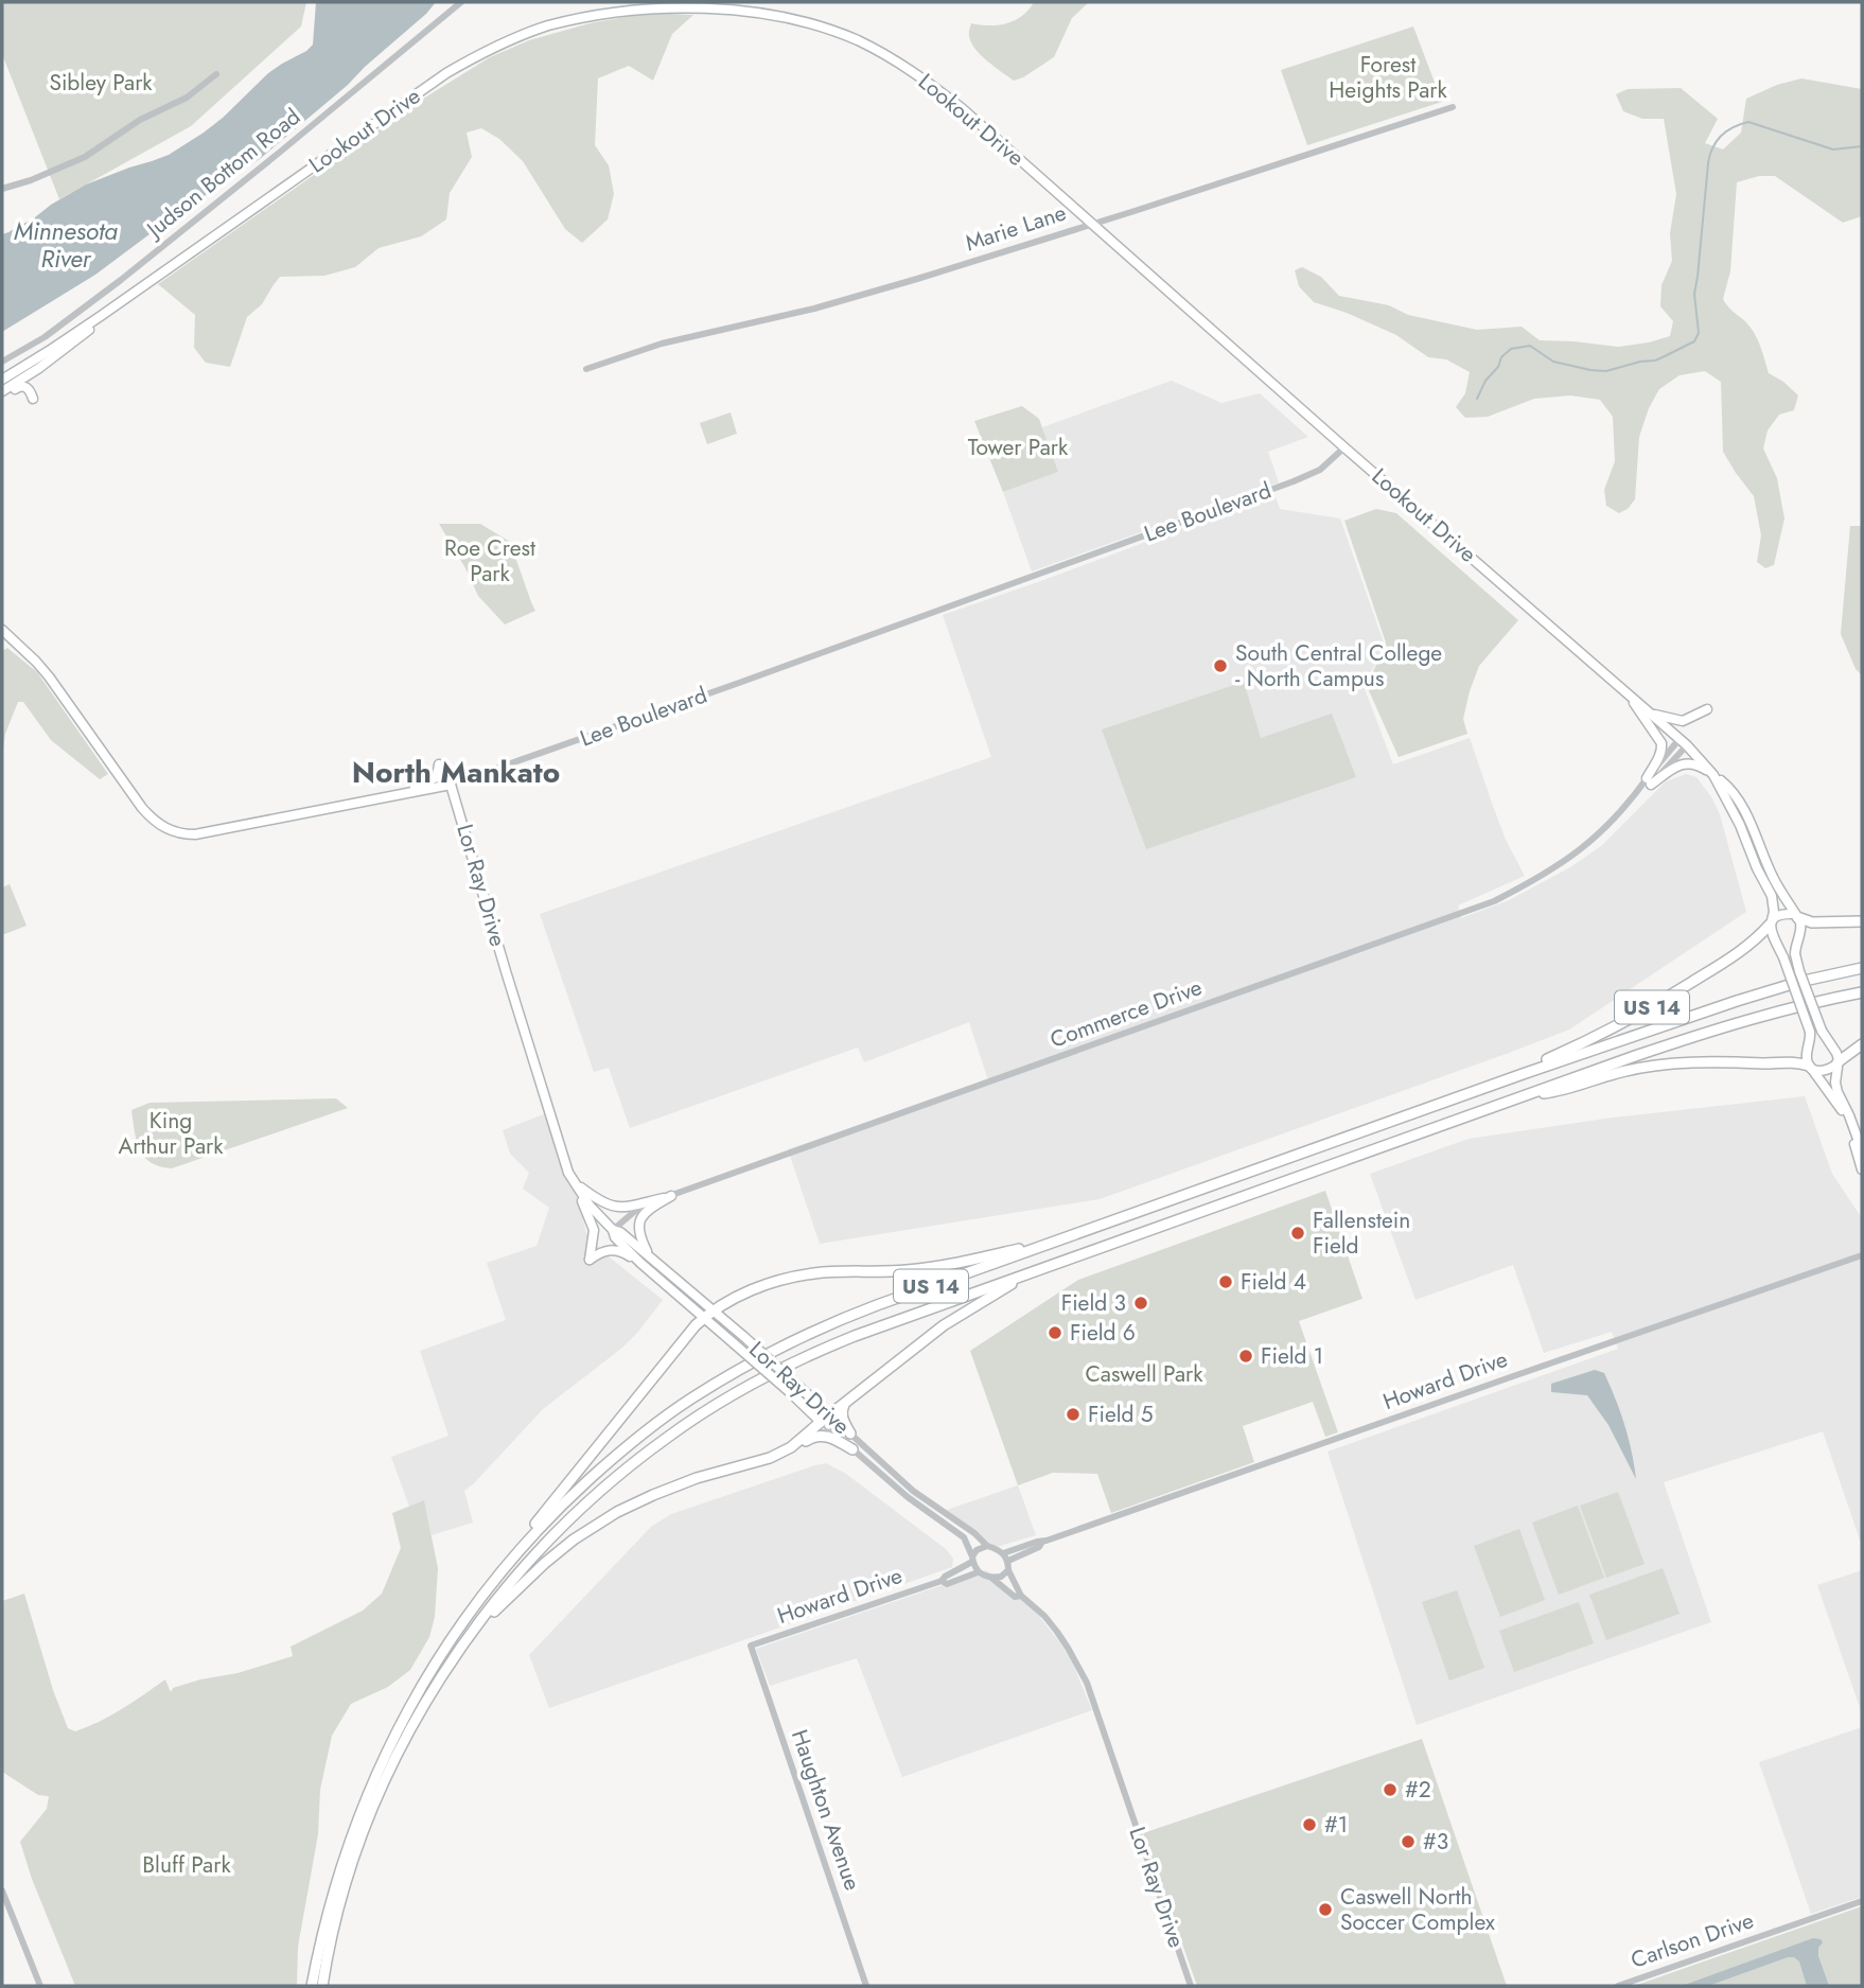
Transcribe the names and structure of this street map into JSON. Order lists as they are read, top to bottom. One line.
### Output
{"streets":{"highway":["US 14"],"main road":["Lookout Drive","Lee Boulevard","Lor Ray Drive"],"street":["Judson Bottom Road","Marie Lane","Commerce Drive","Howard Drive","Haughton Avenue","Carlson Drive"]},"crossings":[["Lookout Drive","Marie Lane"],["Lookout Drive","Lee Boulevard"],["Lookout Drive","US 14"],["Lookout Drive","Commerce Drive"],["Lee Boulevard","Lor Ray Drive"],["Lor Ray Drive","Commerce Drive"],["Lor Ray Drive","Howard Drive"],["Howard Drive","Haughton Avenue"]],"districts":["North Mankato"],"water":["Minnesota River"],"parks":["Forest Heights Park","Sibley Park","Tower Park","Roe Crest Park","King Arthur Park","Caswell Park","Bluff Park"],"places":["South Central College - North Campus","Fallenstein Field","Field 4","Field 3","Field 6","Field 1","Field 5","#2","#1","#3","Caswell North Soccer Complex"]}
